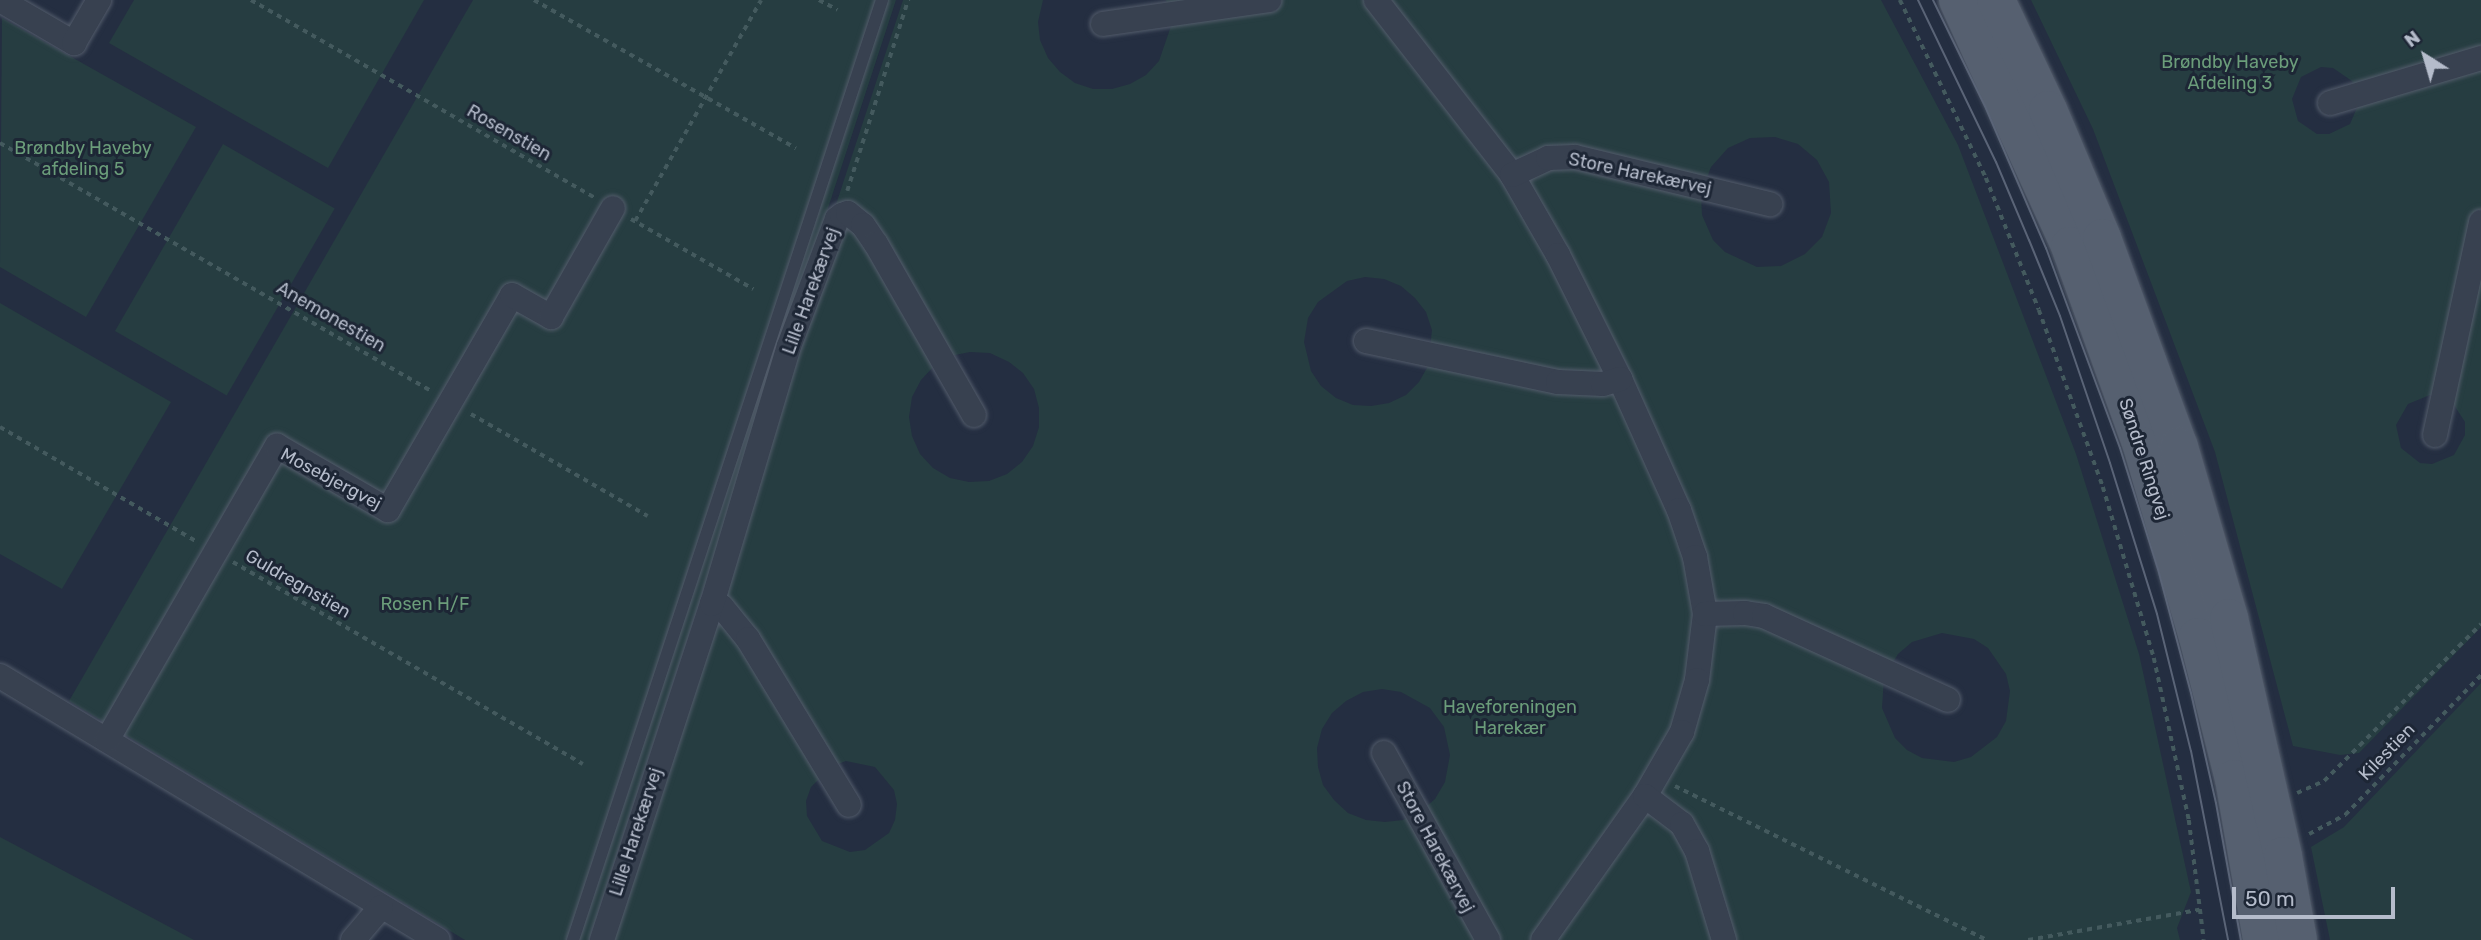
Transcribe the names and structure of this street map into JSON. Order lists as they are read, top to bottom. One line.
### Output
{"streets":{"main road":["Søndre Ringvej"],"street":["Store Harekærvej","Lille Harekærvej","Mosebjergvej"],"path":["Rosenstien","Anemonestien","Guldregnstien","Kilestien"]},"crossings":[["Rosenstien","Mosebjergvej"],["Anemonestien","Mosebjergvej"],["Mosebjergvej","Guldregnstien"]],"parks":["Brøndby Haveby Afdeling 3","Brøndby Haveby afdeling 5","Rosen H/F","Haveforeningen Harekær"],"scale_bar":"50 m","north":"top left"}
